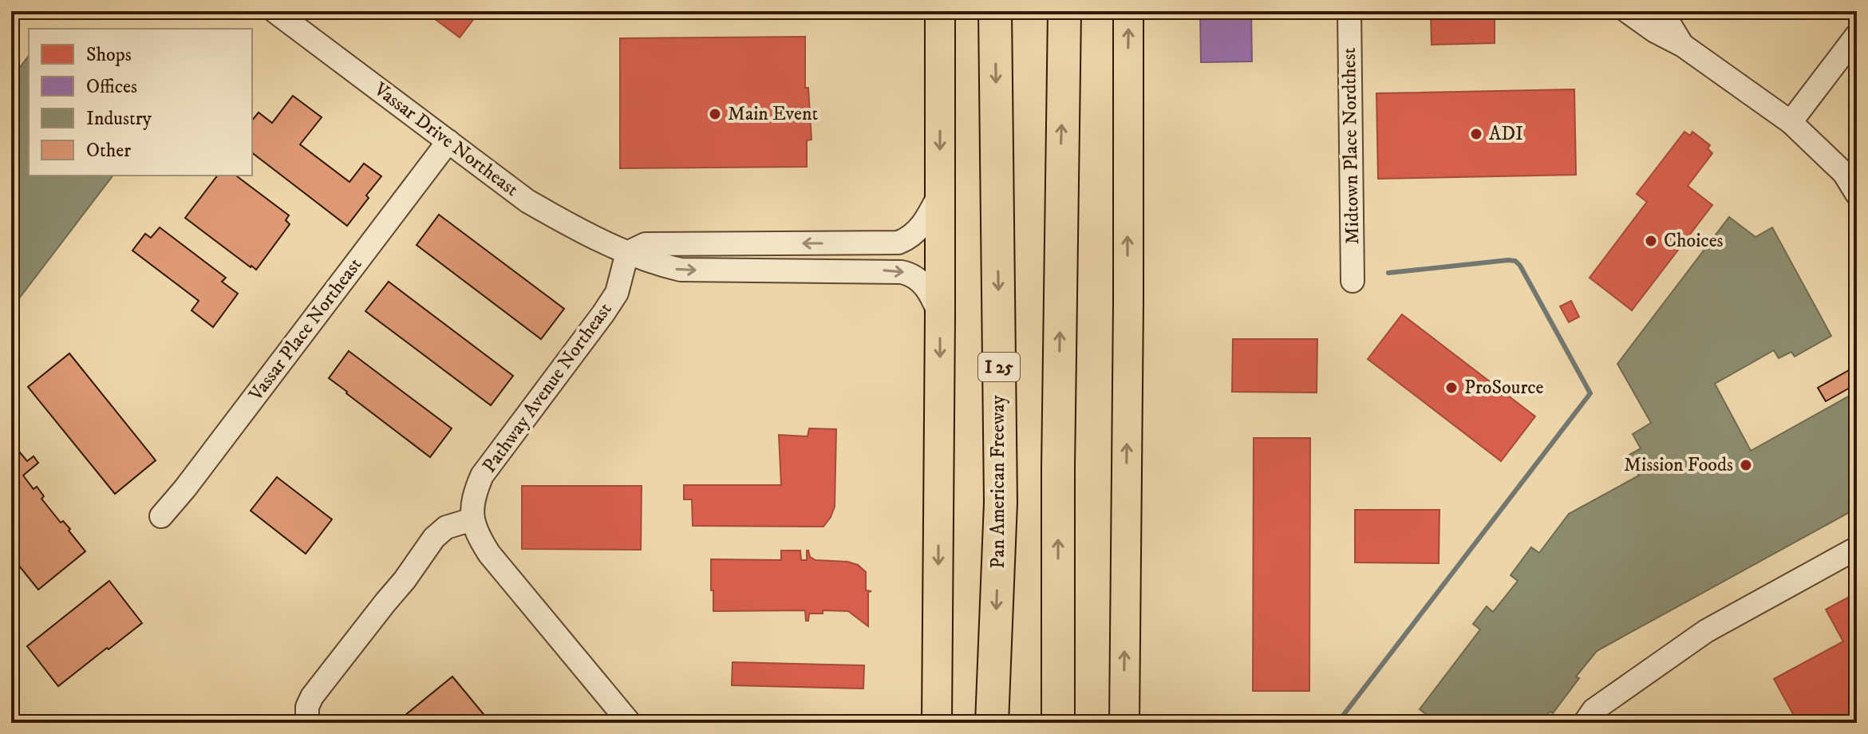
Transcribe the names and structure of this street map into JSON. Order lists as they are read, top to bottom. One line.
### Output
{"streets":{"highway":["I 25","Pan American Freeway"],"street":["Vassar Drive Northeast","Midtown Place Nordthest","Vassar Place Northeast","Pathway Avenue Northeast"]},"crossings":[["Vassar Drive Northeast","Vassar Place Northeast"],["Vassar Drive Northeast","Pathway Avenue Northeast"]],"one_way":["Vassar Drive Northeast"],"places":["Main Event","ADI","Choices","ProSource","Mission Foods"],"legend":["Shops","Offices","Industry","Other"]}
